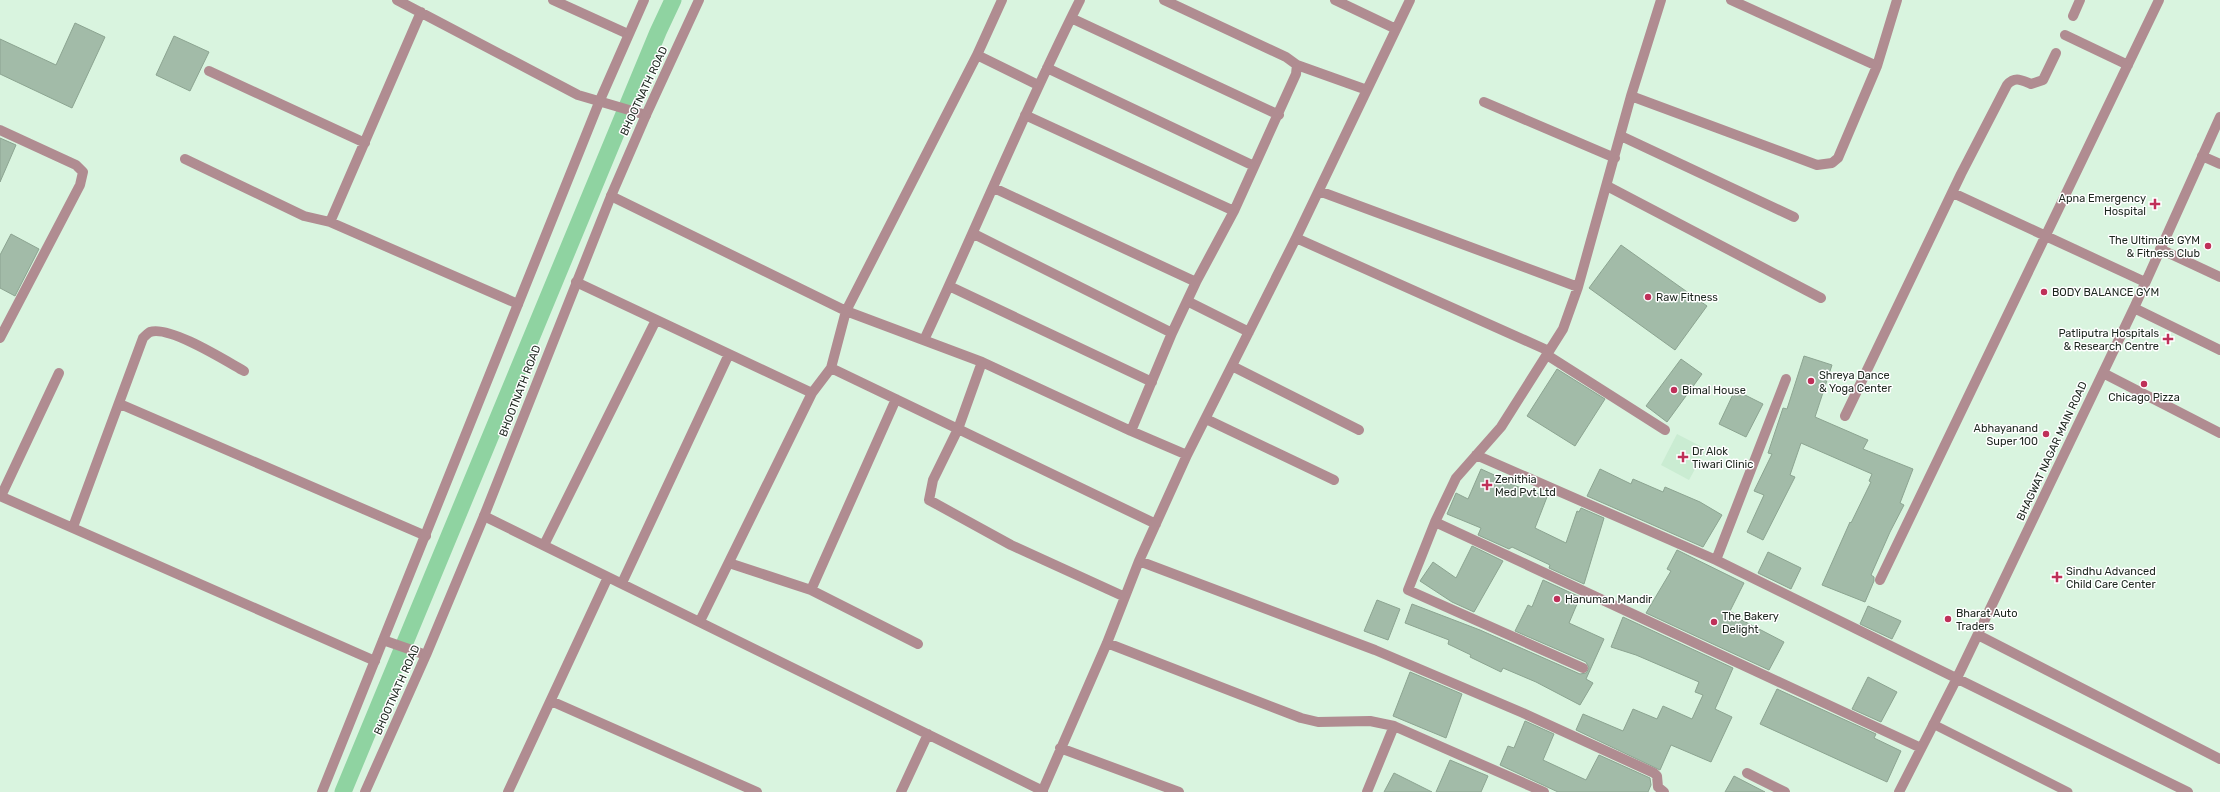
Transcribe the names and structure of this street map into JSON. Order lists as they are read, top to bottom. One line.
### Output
{"streets":{"street":["BHOOTNATH ROAD","BHAGWAT NAGAR MAIN ROAD"]},"places":{"health":["Apna Emergency Hospital","Patliputra Hospitals & Research Centre","Dr Alok Tiwari Clinic","Zenithia Med Pvt Ltd","Sindhu Advanced Child Care Center"],"other":["The Ultimate GYM & Fitness Club","BODY BALANCE GYM","Raw Fitness","Shreya Dance & Yoga Center","Chicago Pizza","Bimal House","Abhayanand Super 100","Hanuman Mandir","Bharat Auto Traders","The Bakery Delight"]}}
